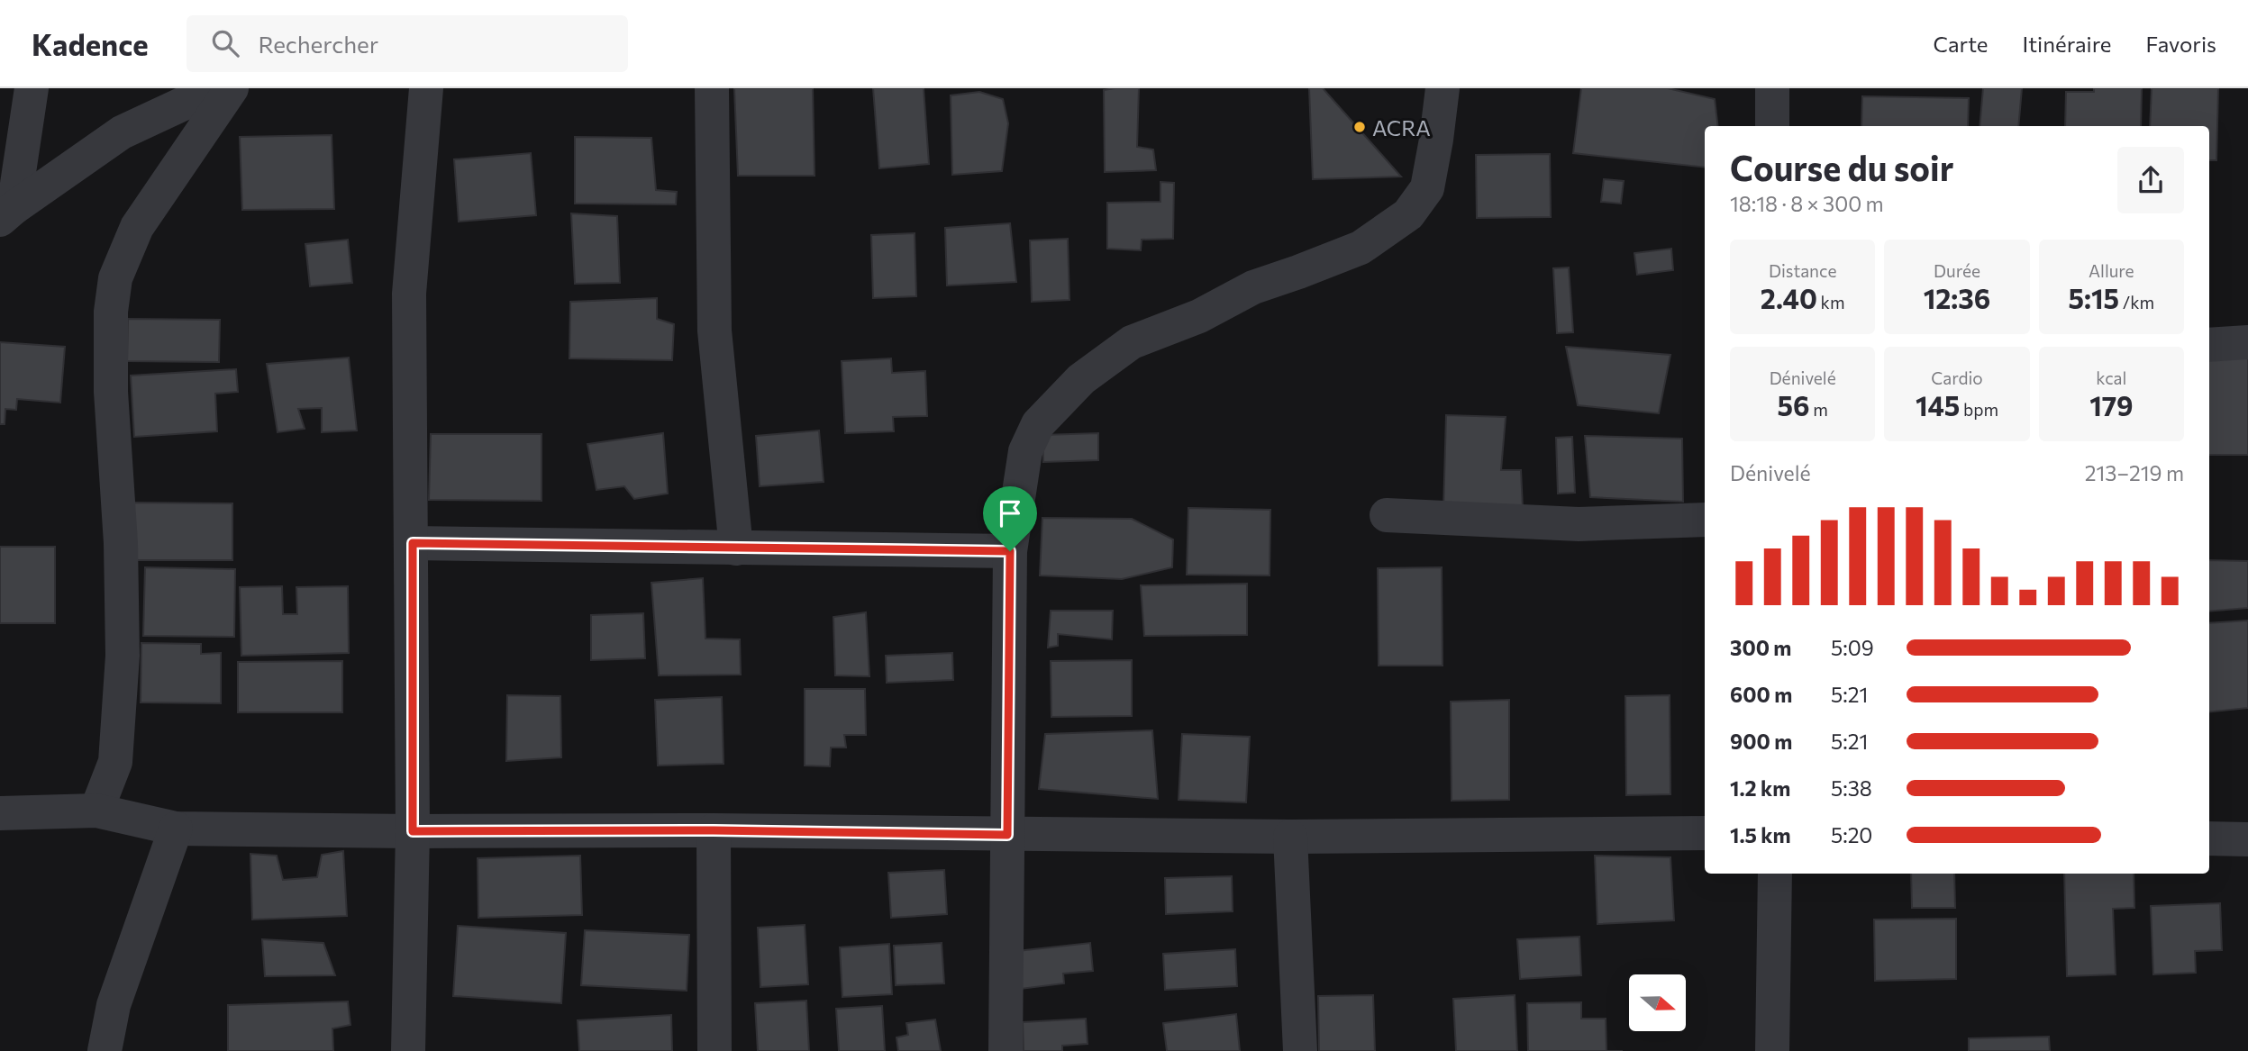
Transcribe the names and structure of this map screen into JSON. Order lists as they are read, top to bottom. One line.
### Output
{"places":["ACRA"],"north":"right","page":{"header":"Kadence","search":"Rechercher","nav":["Carte","Itinéraire","Favoris"],"heading":["Course du soir","18:18 · 8 × 300 m"],"stats":[["Distance","2.40 km"],["Durée","12:36"],["Allure","5:15 /km"],["Dénivelé","56 m"],["Cardio","145 bpm"],["kcal","179"]],"chart":["Dénivelé","213–219 m"],"list":[{"name":"300 m","note":"5:09"},{"name":"600 m","note":"5:21"},{"name":"900 m","note":"5:21"},{"name":"1.2 km","note":"5:38"},{"name":"1.5 km","note":"5:20"}]}}
